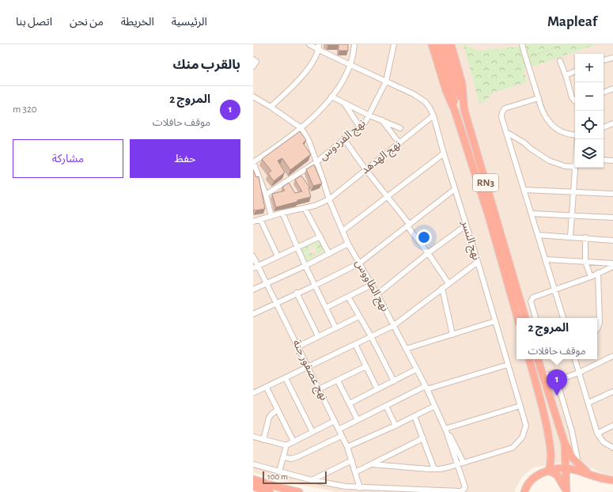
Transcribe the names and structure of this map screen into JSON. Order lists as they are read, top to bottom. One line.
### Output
{"streets":{"highway":["RN3"],"street":["نهج الفردوس","نهج الهدهد","نهج النسر","نهج الطاووس","نهج عصفور جنة"]},"crossings":[["نهج الفردوس","نهج النسر"],["نهج الفردوس","نهج الطاووس"],["نهج الهدهد","نهج النسر"],["نهج الهدهد","نهج الطاووس"],["نهج النسر","نهج الطاووس"],["نهج الطاووس","نهج عصفور جنة"]],"scale_bar":"100 m","page":{"header":"Mapleaf","nav":["الرئيسية","الخريطة","من نحن","اتصل بنا"],"heading":"بالقرب منك","map_buttons":["+","−"],"list":[{"mark":"1","name":"المروج 2","note":"موقف حافلات","value":"320 m"}],"buttons":["حفظ","مشاركة"],"popup":["المروج 2","موقف حافلات"],"pins":"1","scale":"100 m"}}
